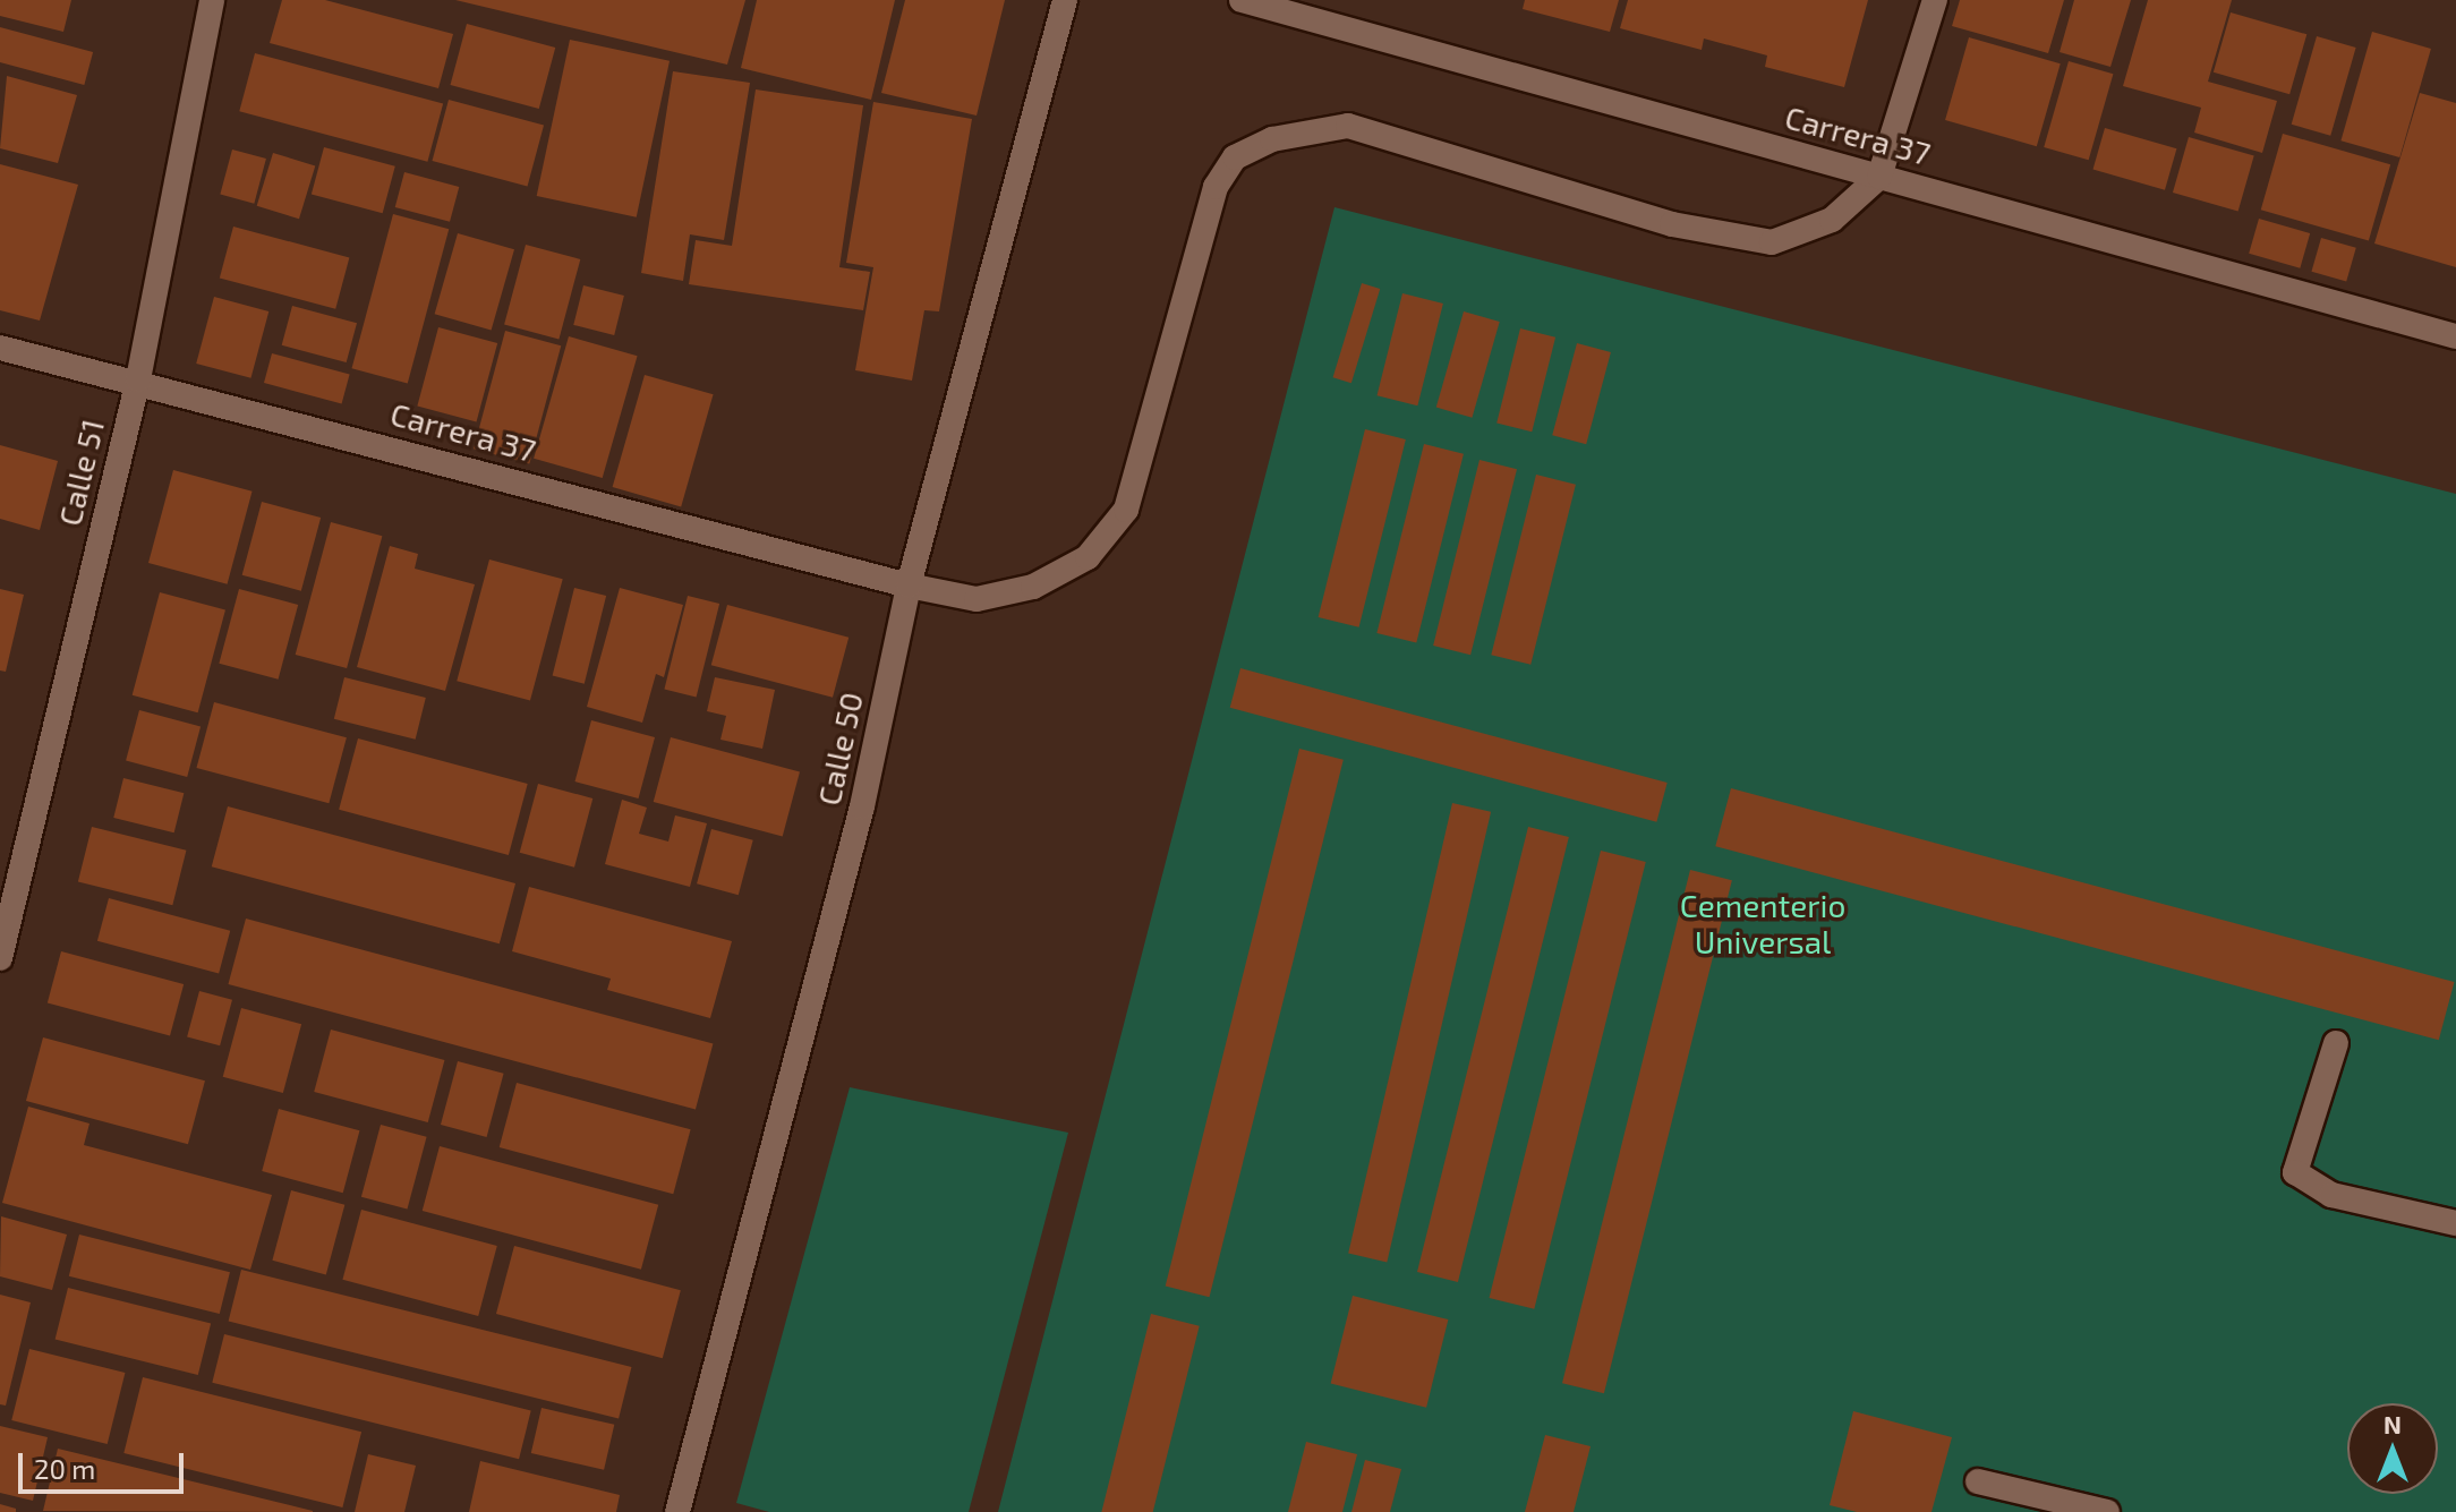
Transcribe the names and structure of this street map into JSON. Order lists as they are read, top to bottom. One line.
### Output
{"streets":{"street":["Carrera 37","Calle 51","Calle 50"]},"crossings":[["Carrera 37","Calle 51"],["Carrera 37","Calle 50"]],"parks":["Cementerio Universal"],"scale_bar":"20 m","north":"top"}
